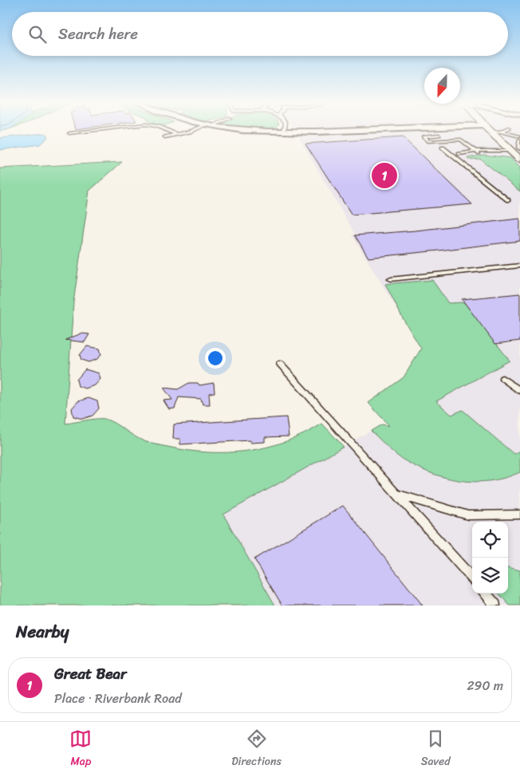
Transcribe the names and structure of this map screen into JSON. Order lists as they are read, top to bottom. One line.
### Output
{"north":"bottom","page":{"search":"Search here","pins":"1","heading":"Nearby","list":[{"mark":"1","name":"Great Bear","note":"Place · Riverbank Road","value":"290 m"}],"nav":["Map","Directions","Saved"]}}
